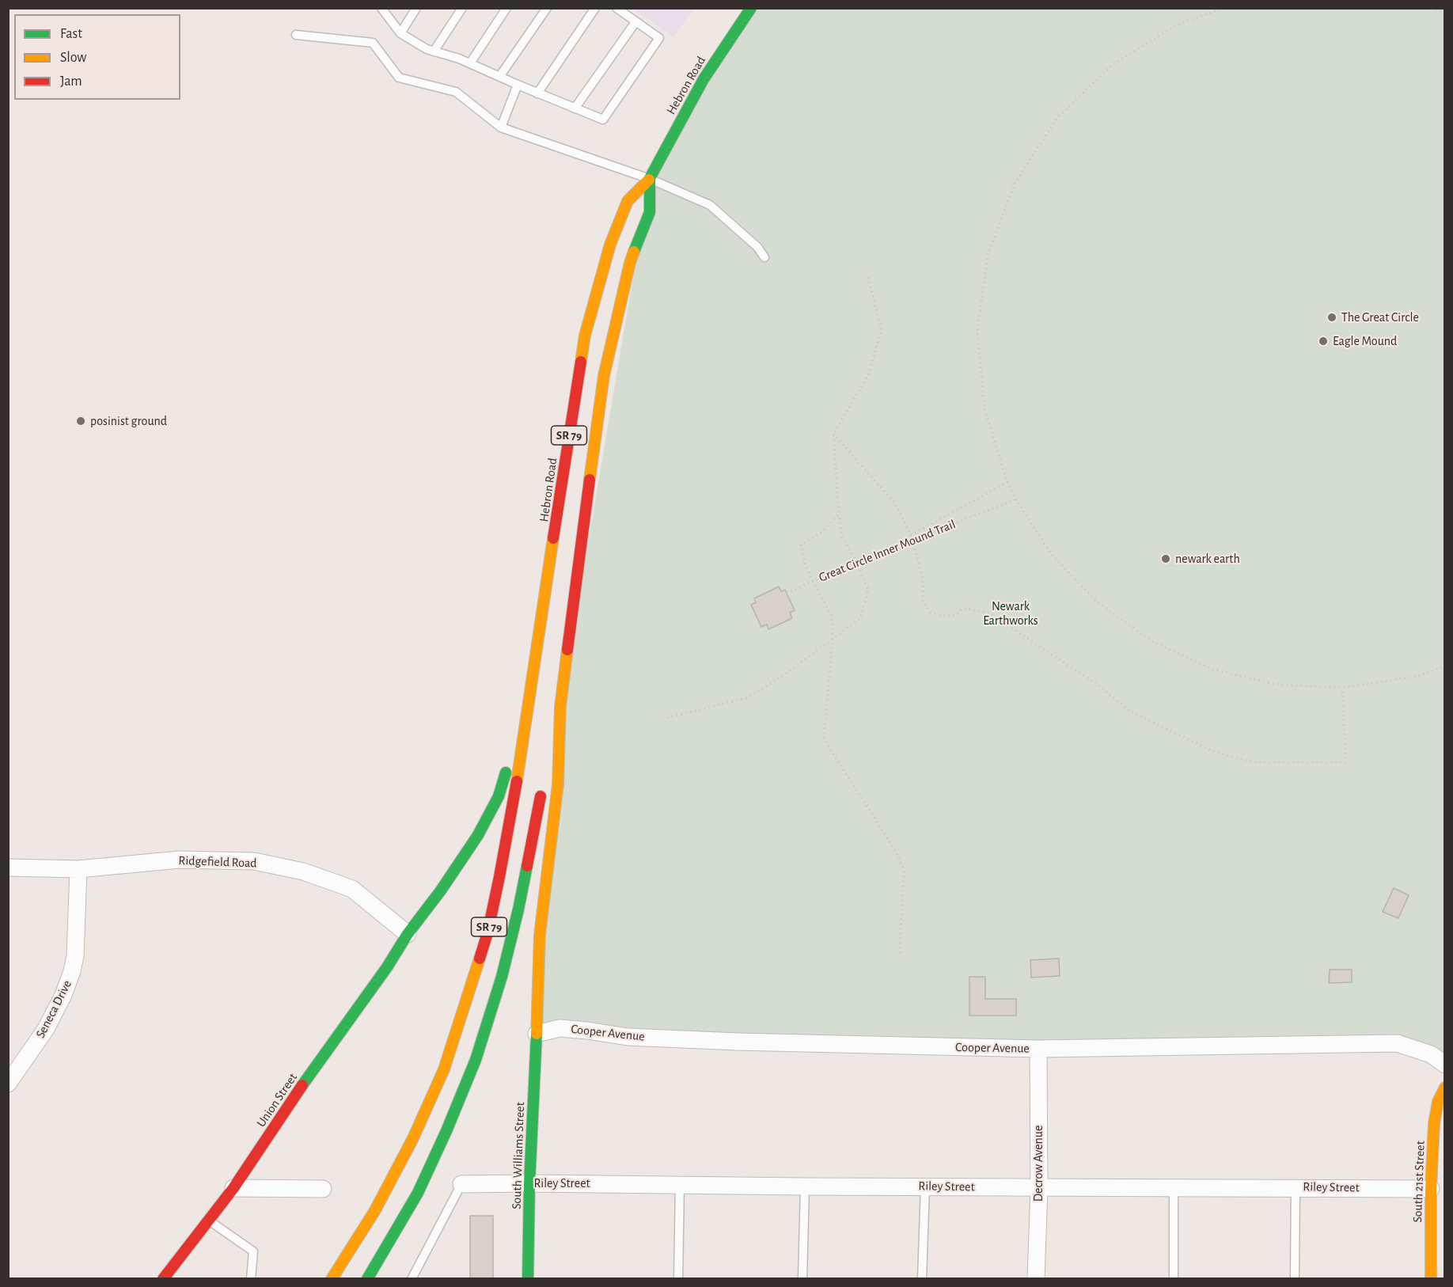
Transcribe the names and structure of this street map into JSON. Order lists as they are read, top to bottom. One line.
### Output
{"streets":{"main road":["Hebron Road","SR 79","Union Street","South Williams Street","South 21st Street"],"street":["Ridgefield Road","Seneca Drive","Cooper Avenue","Decrow Avenue","Riley Street"],"path":["Great Circle Inner Mound Trail"]},"crossings":[["Hebron Road","SR 79"],["Hebron Road","Union Street"],["Hebron Road","South Williams Street"],["SR 79","Union Street"],["SR 79","South Williams Street"],["Ridgefield Road","Seneca Drive"],["Ridgefield Road","Union Street"],["Cooper Avenue","South Williams Street"],["Cooper Avenue","Decrow Avenue"],["South Williams Street","Riley Street"],["Decrow Avenue","Riley Street"],["South 21st Street","Riley Street"]],"parks":["Newark Earthworks"],"places":["The Great Circle","Eagle Mound","posinist ground","newark earth"],"legend":["Fast","Slow","Jam"]}
